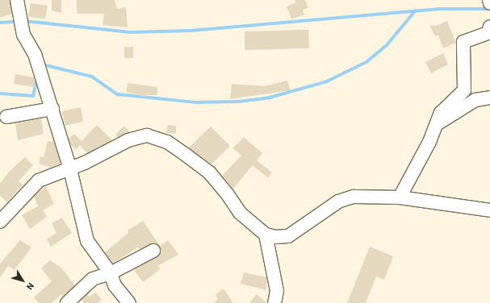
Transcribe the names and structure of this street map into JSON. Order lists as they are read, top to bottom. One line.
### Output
{"north":"bottom right"}
